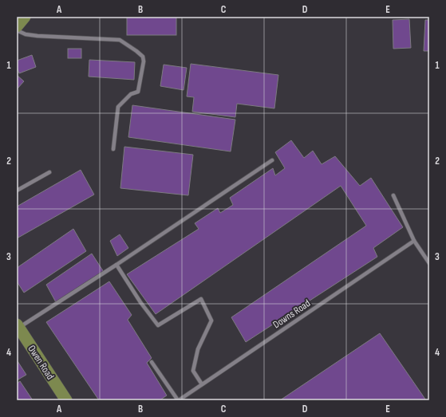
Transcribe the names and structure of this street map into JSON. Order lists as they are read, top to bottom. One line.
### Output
{"streets":{"main road":["Owen Road"],"lane":["Downs Road"]},"grid":{"columns":["A","B","C","D","E"],"rows":["1","2","3","4"]}}
